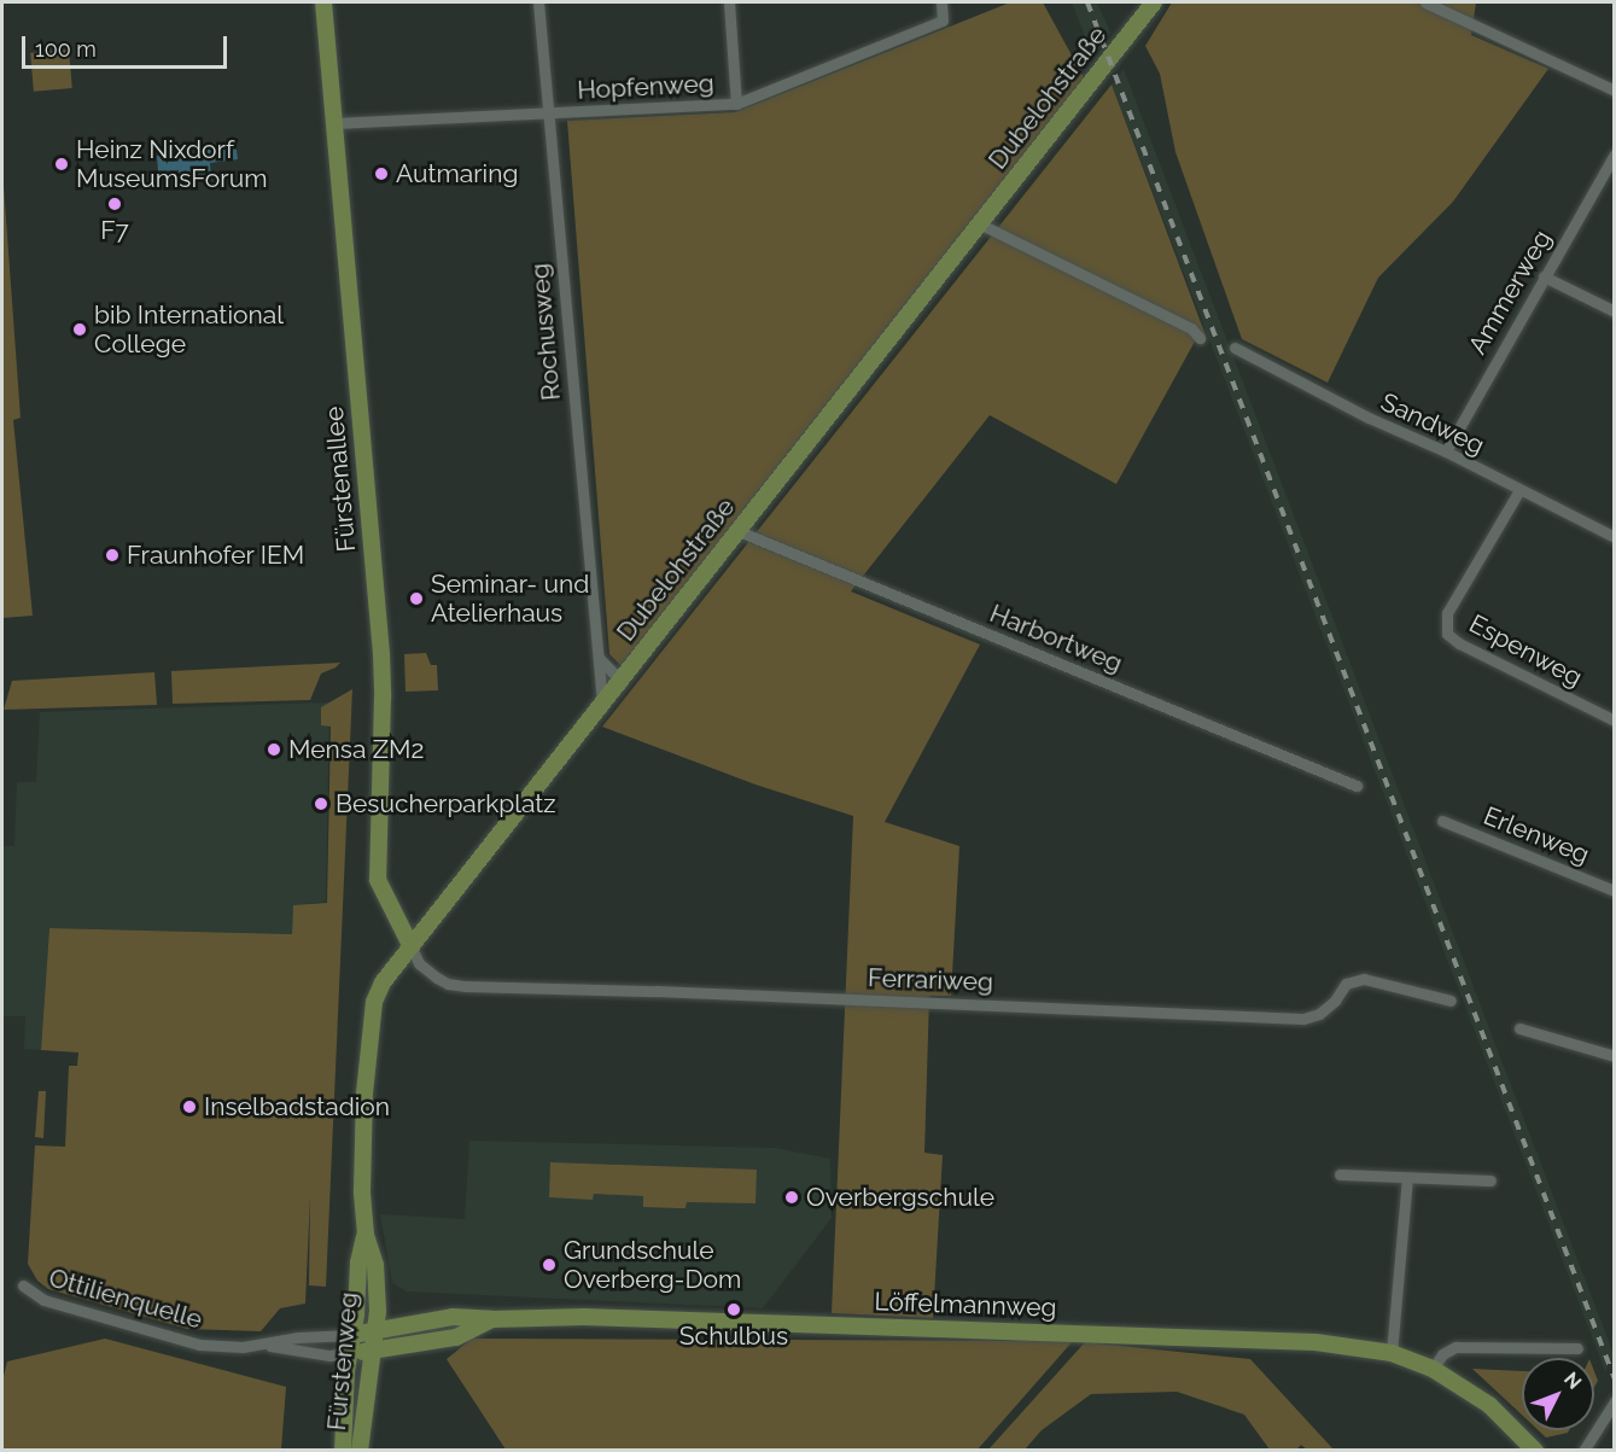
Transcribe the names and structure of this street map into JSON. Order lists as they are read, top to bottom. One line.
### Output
{"streets":{"street":["Hopfenweg","Dubelohstraße","Ammerweg","Rochusweg","Sandweg","Fürstenallee","Harbortweg","Espenweg","Erlenweg","Ferrariweg","Ottilienquelle","Löffelmannweg","Fürstenweg"]},"crossings":[["Hopfenweg","Rochusweg"],["Hopfenweg","Fürstenallee"],["Dubelohstraße","Rochusweg"],["Dubelohstraße","Fürstenallee"],["Dubelohstraße","Harbortweg"],["Dubelohstraße","Ferrariweg"],["Dubelohstraße","Fürstenweg"],["Ammerweg","Sandweg"],["Sandweg","Espenweg"],["Fürstenallee","Ferrariweg"],["Fürstenallee","Fürstenweg"],["Ferrariweg","Fürstenweg"],["Ottilienquelle","Löffelmannweg"],["Ottilienquelle","Fürstenweg"],["Löffelmannweg","Fürstenweg"]],"places":["Heinz Nixdorf MuseumsForum","Autmaring","F7","bib International College","Fraunhofer IEM","Seminar- und Atelierhaus","Mensa ZM2","Besucherparkplatz","Inselbadstadion","Overbergschule","Grundschule Overberg-Dom","Schulbus"],"scale_bar":"100 m","north":"top right"}
